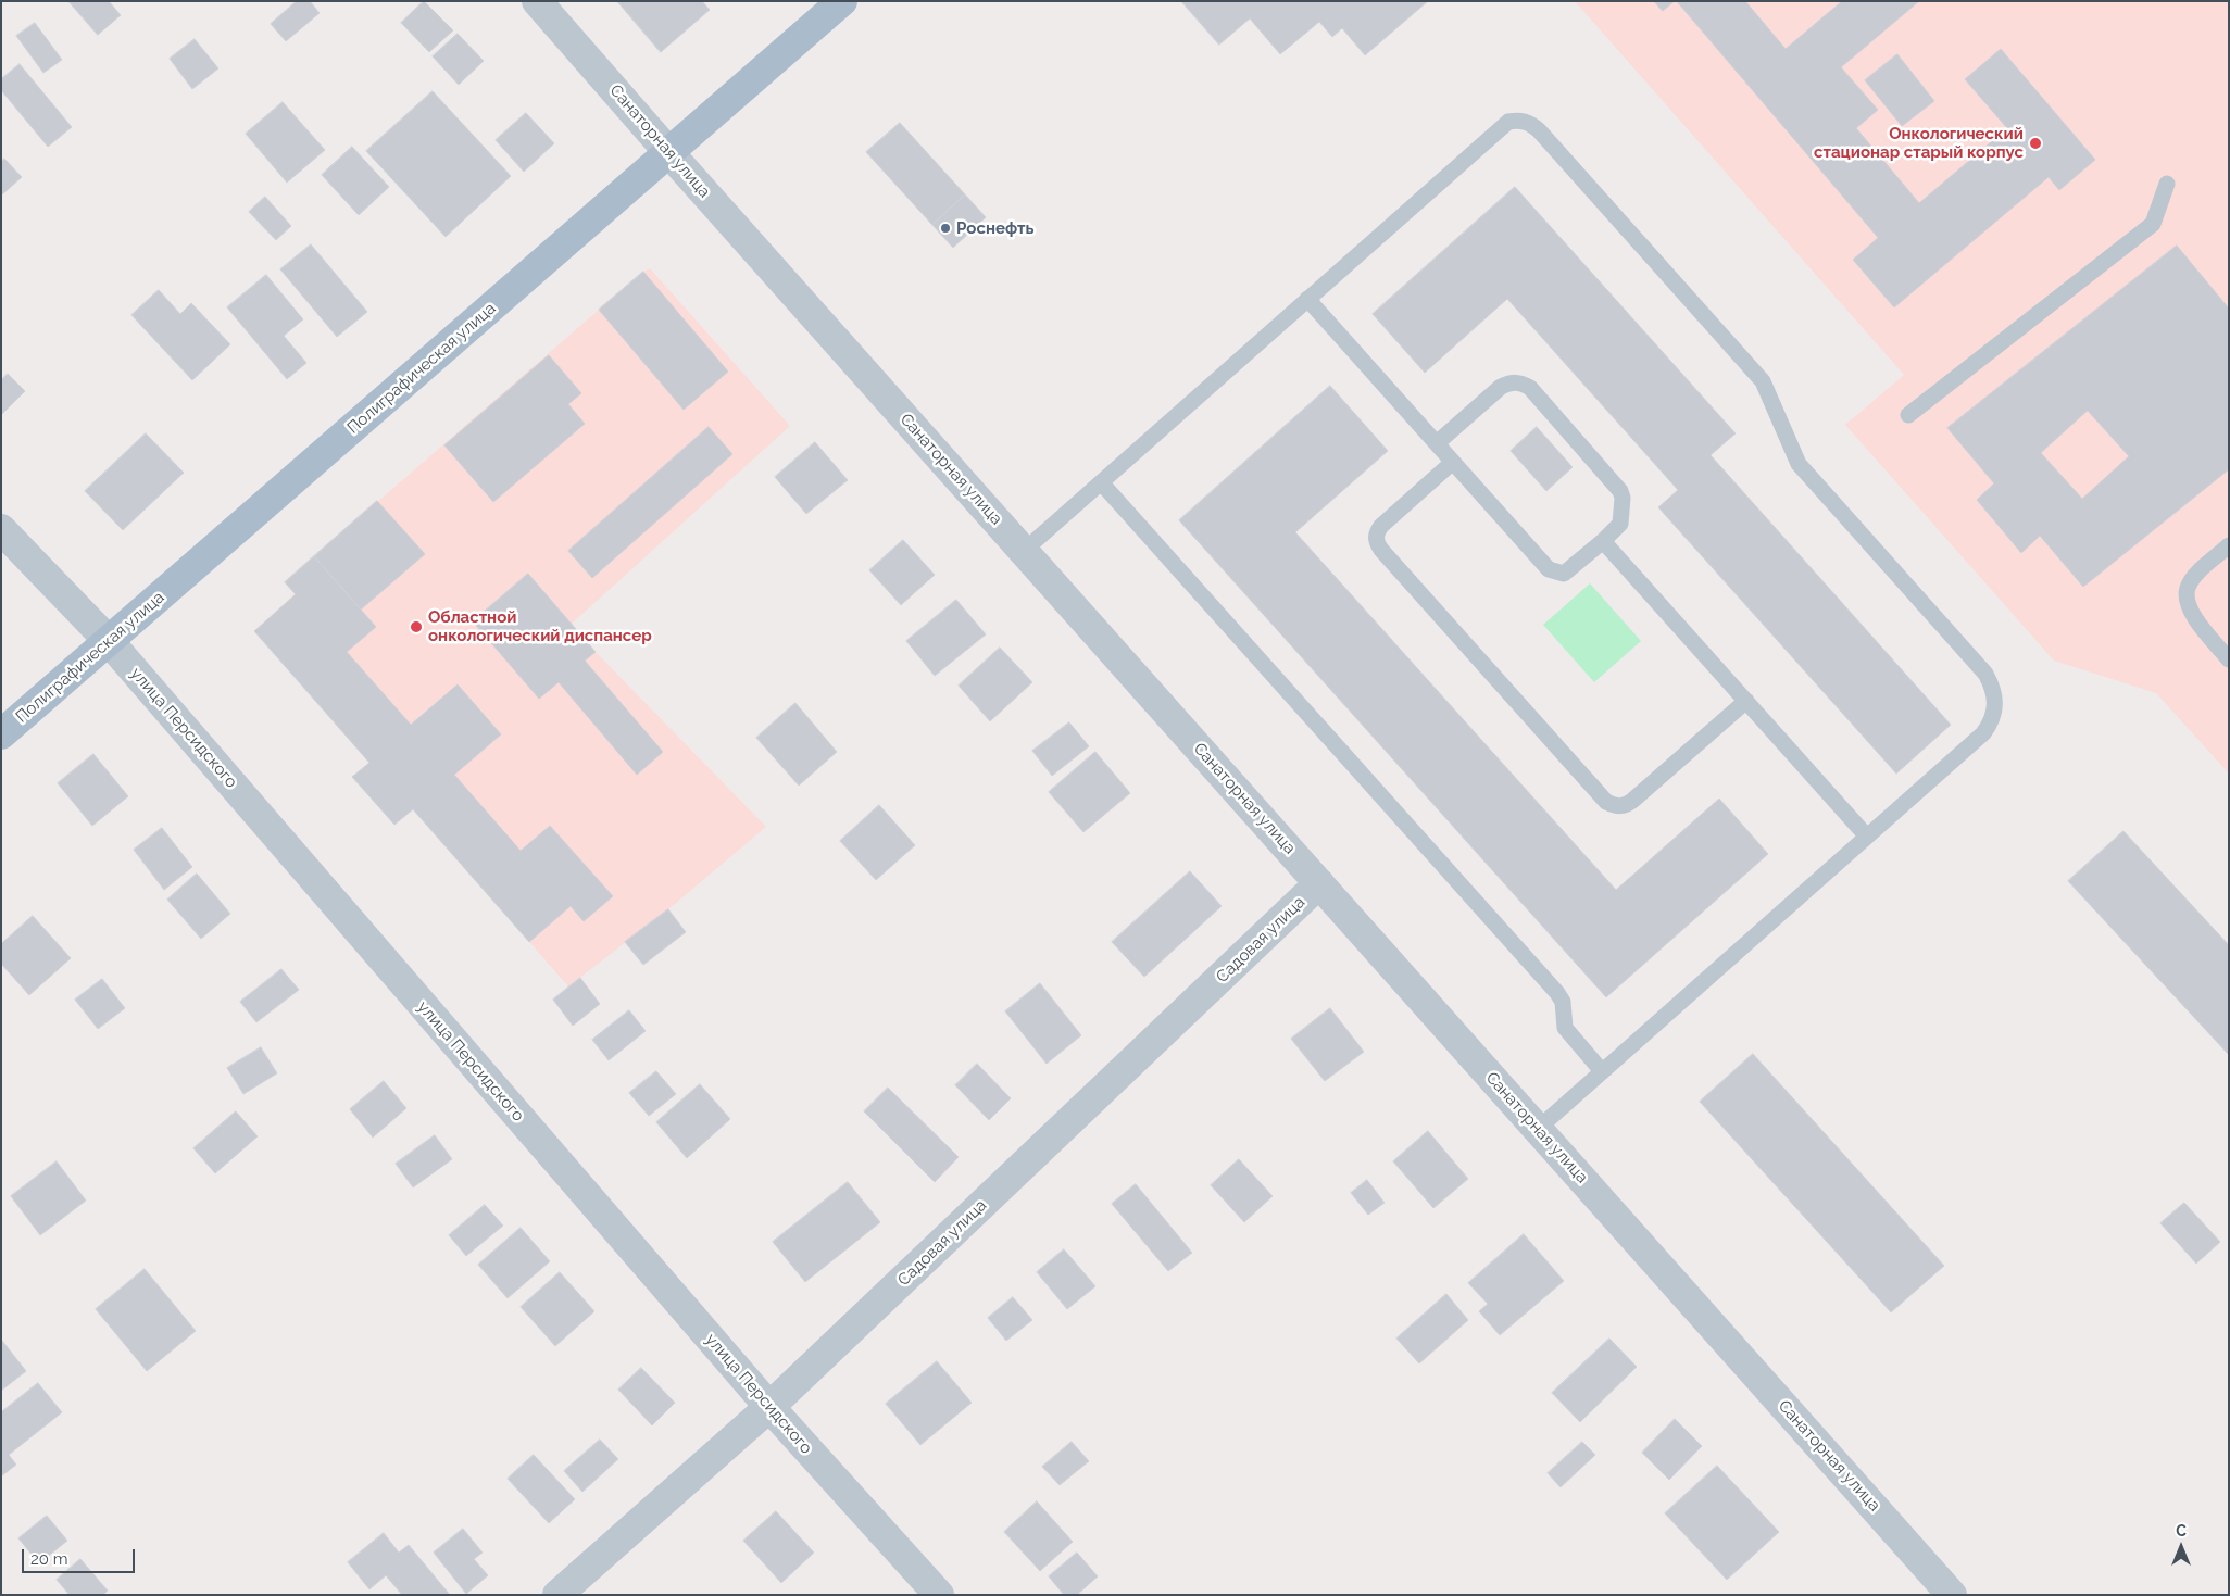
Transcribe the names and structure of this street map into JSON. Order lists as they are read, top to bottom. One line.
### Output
{"streets":{"main road":["Полиграфическая улица"],"street":["Санаторная улица","улица Персидского","Садовая улица"]},"crossings":[["Санаторная улица","Полиграфическая улица"],["Санаторная улица","Садовая улица"],["Полиграфическая улица","улица Персидского"],["улица Персидского","Садовая улица"]],"places":["Онкологический стационар старый корпус","Роснефть","Областной онкологический диспансер"],"scale_bar":"20 m","north":"top"}
